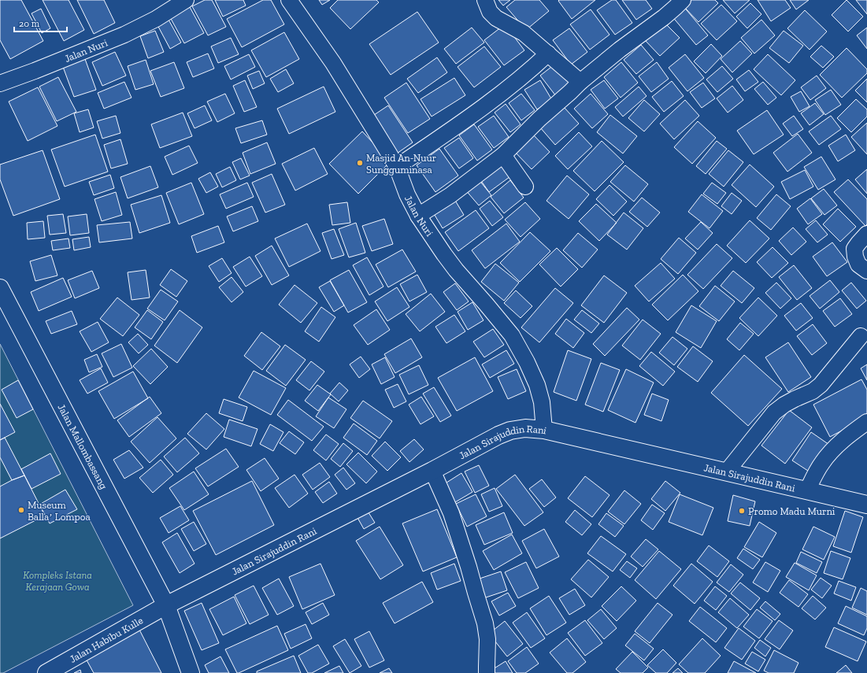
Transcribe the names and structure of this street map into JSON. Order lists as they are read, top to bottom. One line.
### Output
{"streets":{"main road":["Jalan Sirajuddin Rani","Jalan Mallombassang","Jalan Habibu Kulle"],"street":["Jalan Nuri"]},"crossings":[["Jalan Nuri","Jalan Sirajuddin Rani"],["Jalan Sirajuddin Rani","Jalan Mallombassang"],["Jalan Sirajuddin Rani","Jalan Habibu Kulle"],["Jalan Mallombassang","Jalan Habibu Kulle"]],"parks":["Kompleks Istana Kerajaan Gowa"],"places":["Masjid An-Nuur Sungguminasa","Museum Ballaʼ Lompoa","Promo Madu Murni"],"scale_bar":"20 m"}
